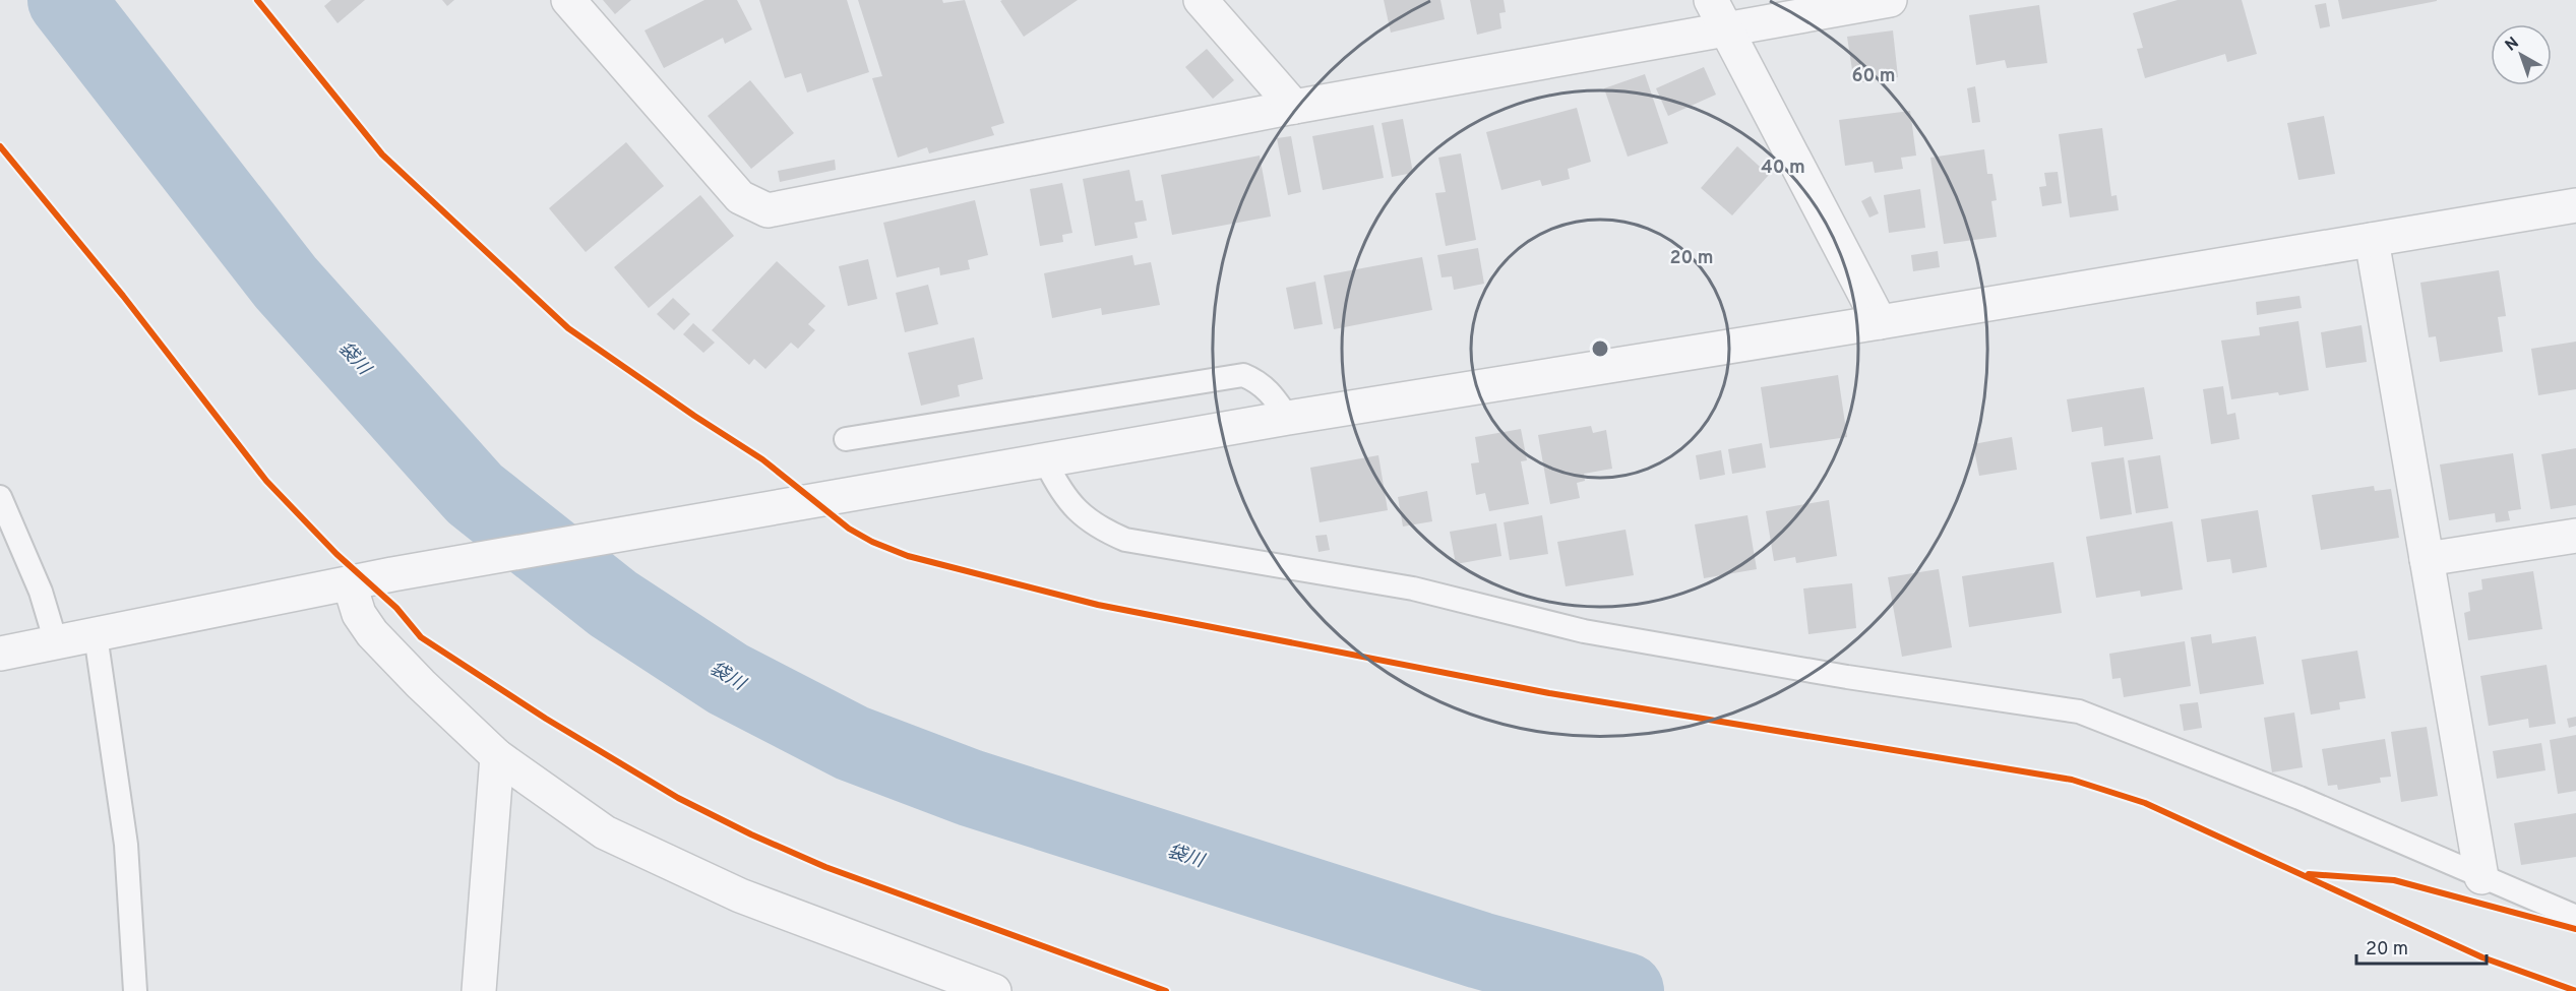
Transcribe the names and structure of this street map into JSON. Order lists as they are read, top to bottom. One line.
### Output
{"water":["袋川"],"scale_bar":"20 m","north":"top left","rings":["60 m","40 m","20 m"]}
